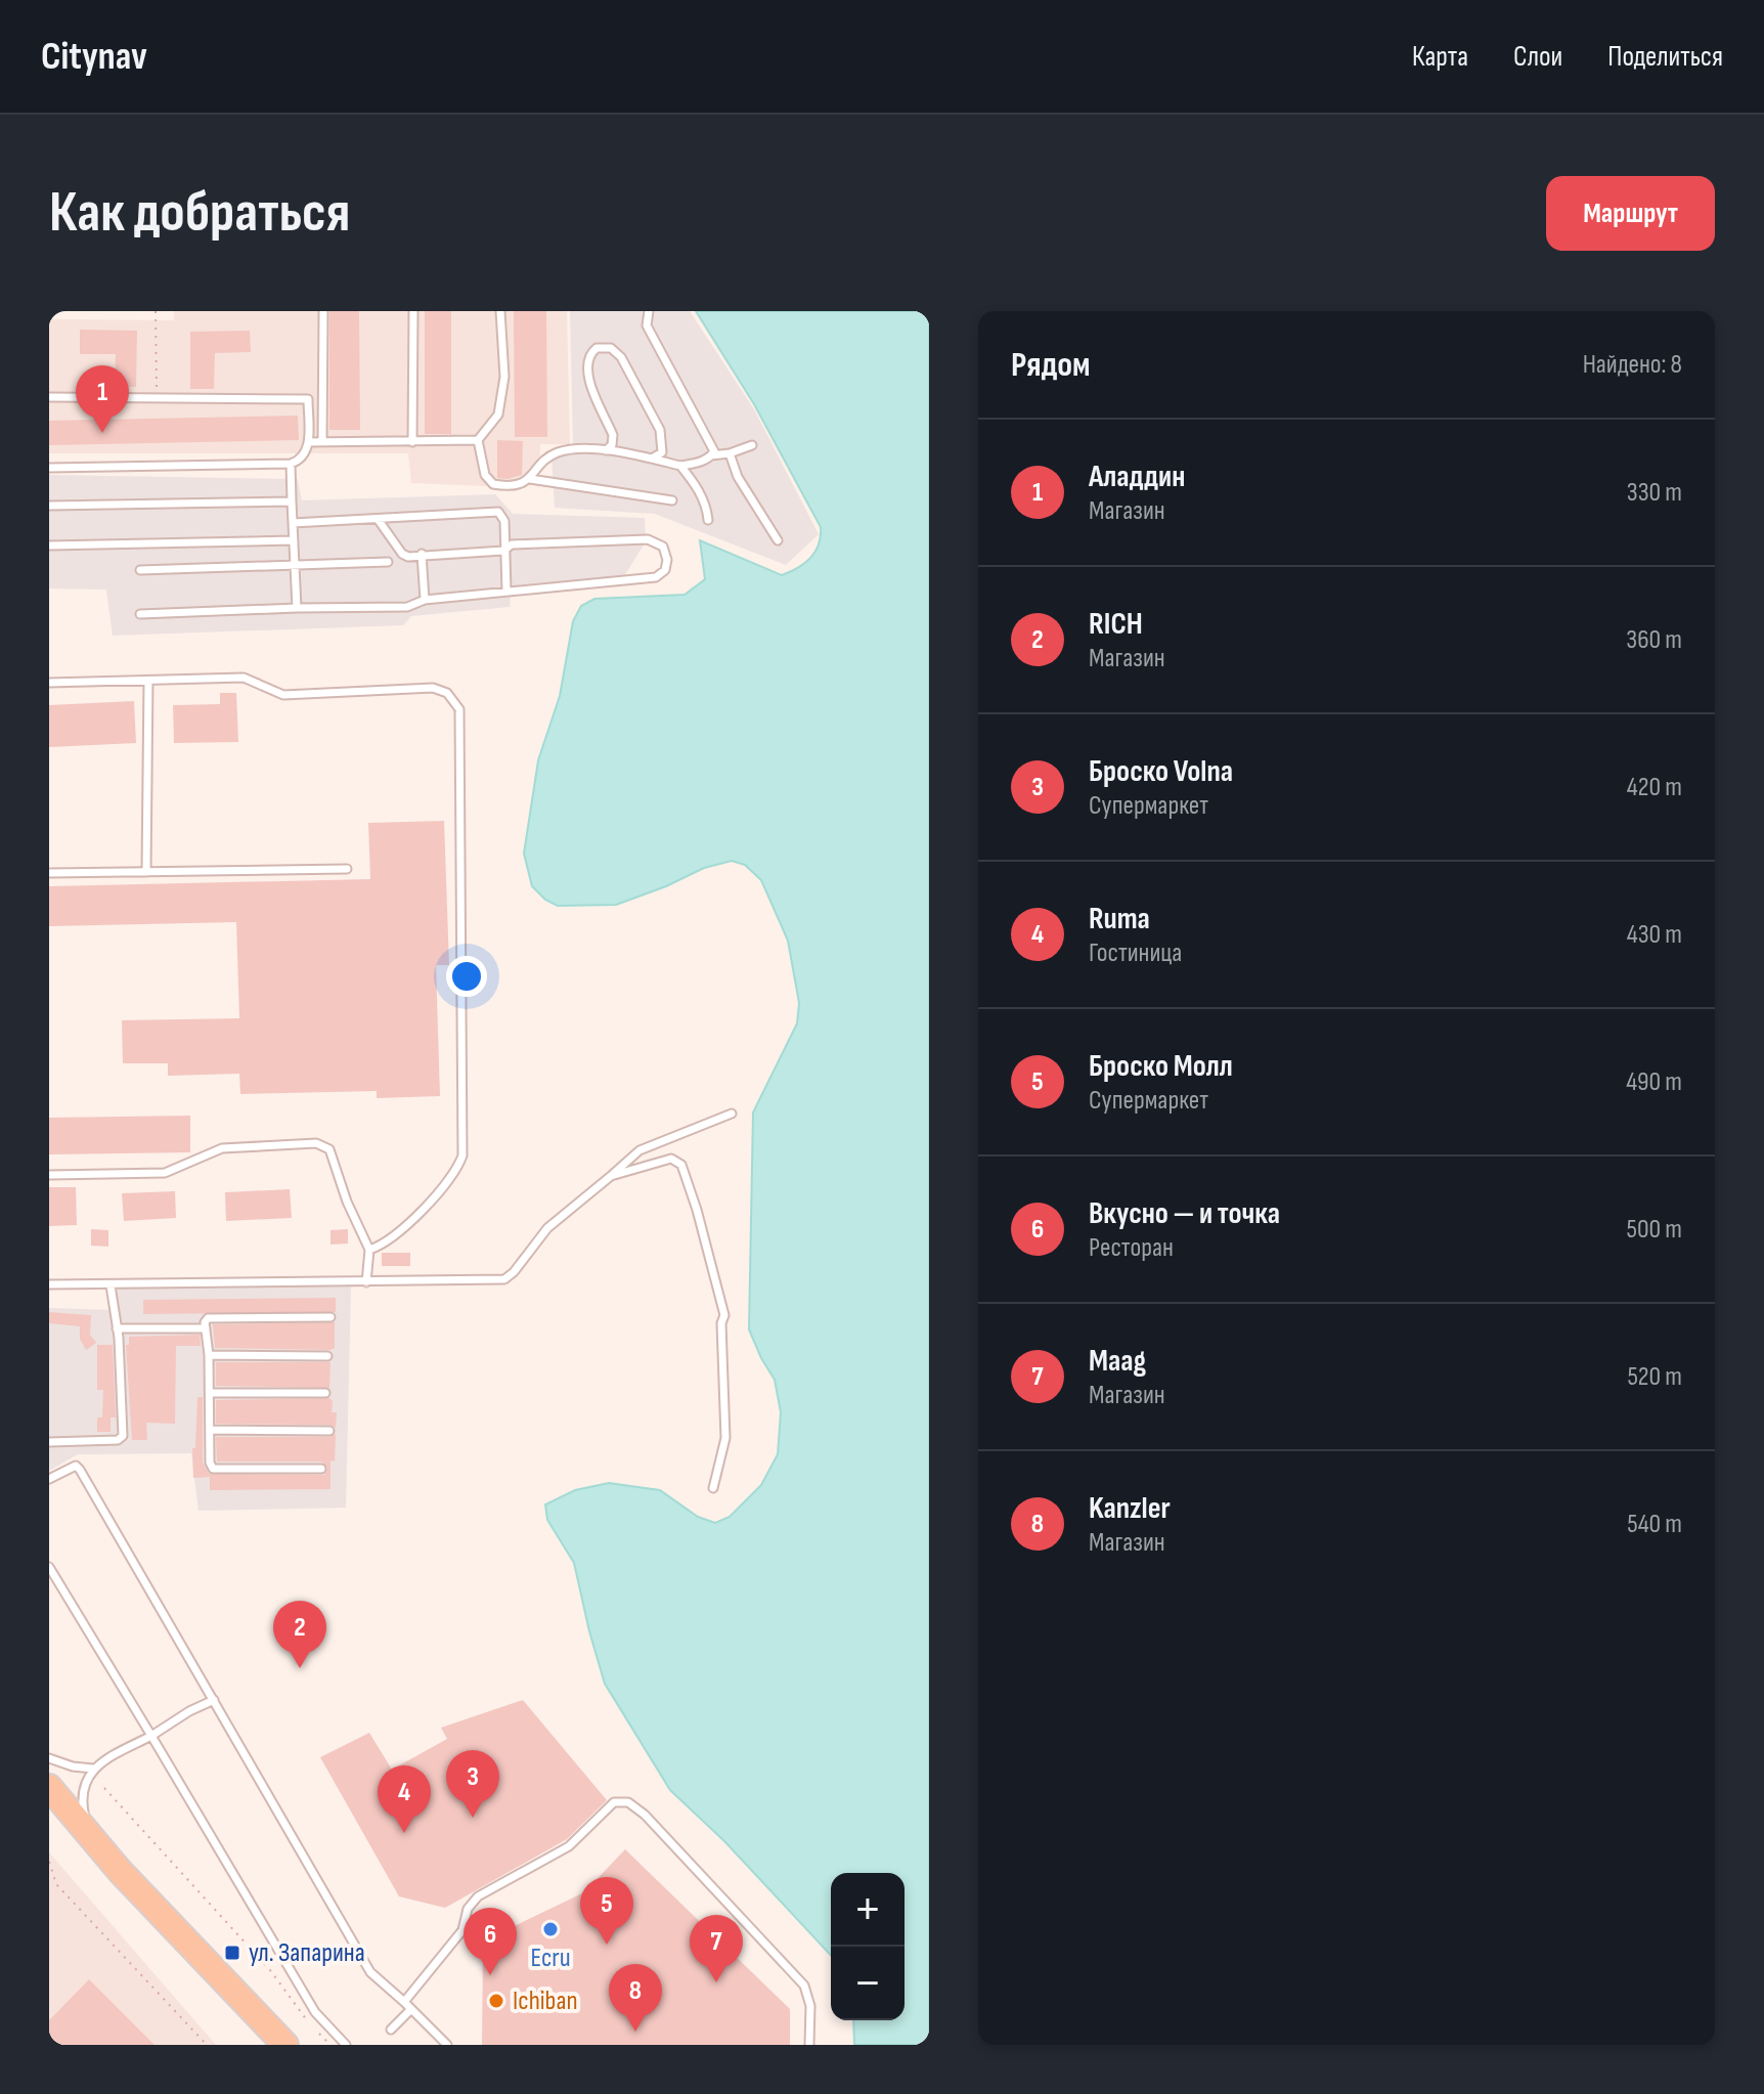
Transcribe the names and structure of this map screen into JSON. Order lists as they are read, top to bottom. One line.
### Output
{"places":{"other":["Ecru","Ichiban"],"transit":["ул. Запарина"]},"page":{"header":"Citynav","nav":["Карта","Слои","Поделиться"],"buttons":"Маршрут","title":"Как добраться","heading":["Рядом","Найдено: 8"],"pins":["1","2","3","4","5","6","7","8"],"list":[{"mark":"1","name":"Аладдин","note":"Магазин","value":"330 m"},{"mark":"2","name":"RICH","note":"Магазин","value":"360 m"},{"mark":"3","name":"Броско Volna","note":"Супермаркет","value":"420 m"},{"mark":"4","name":"Ruma","note":"Гостиница","value":"430 m"},{"mark":"5","name":"Броско Молл","note":"Супермаркет","value":"490 m"},{"mark":"6","name":"Вкусно — и точка","note":"Ресторан","value":"500 m"},{"mark":"7","name":"Maag","note":"Магазин","value":"520 m"},{"mark":"8","name":"Kanzler","note":"Магазин","value":"540 m"}],"map_buttons":["+","−"]}}
